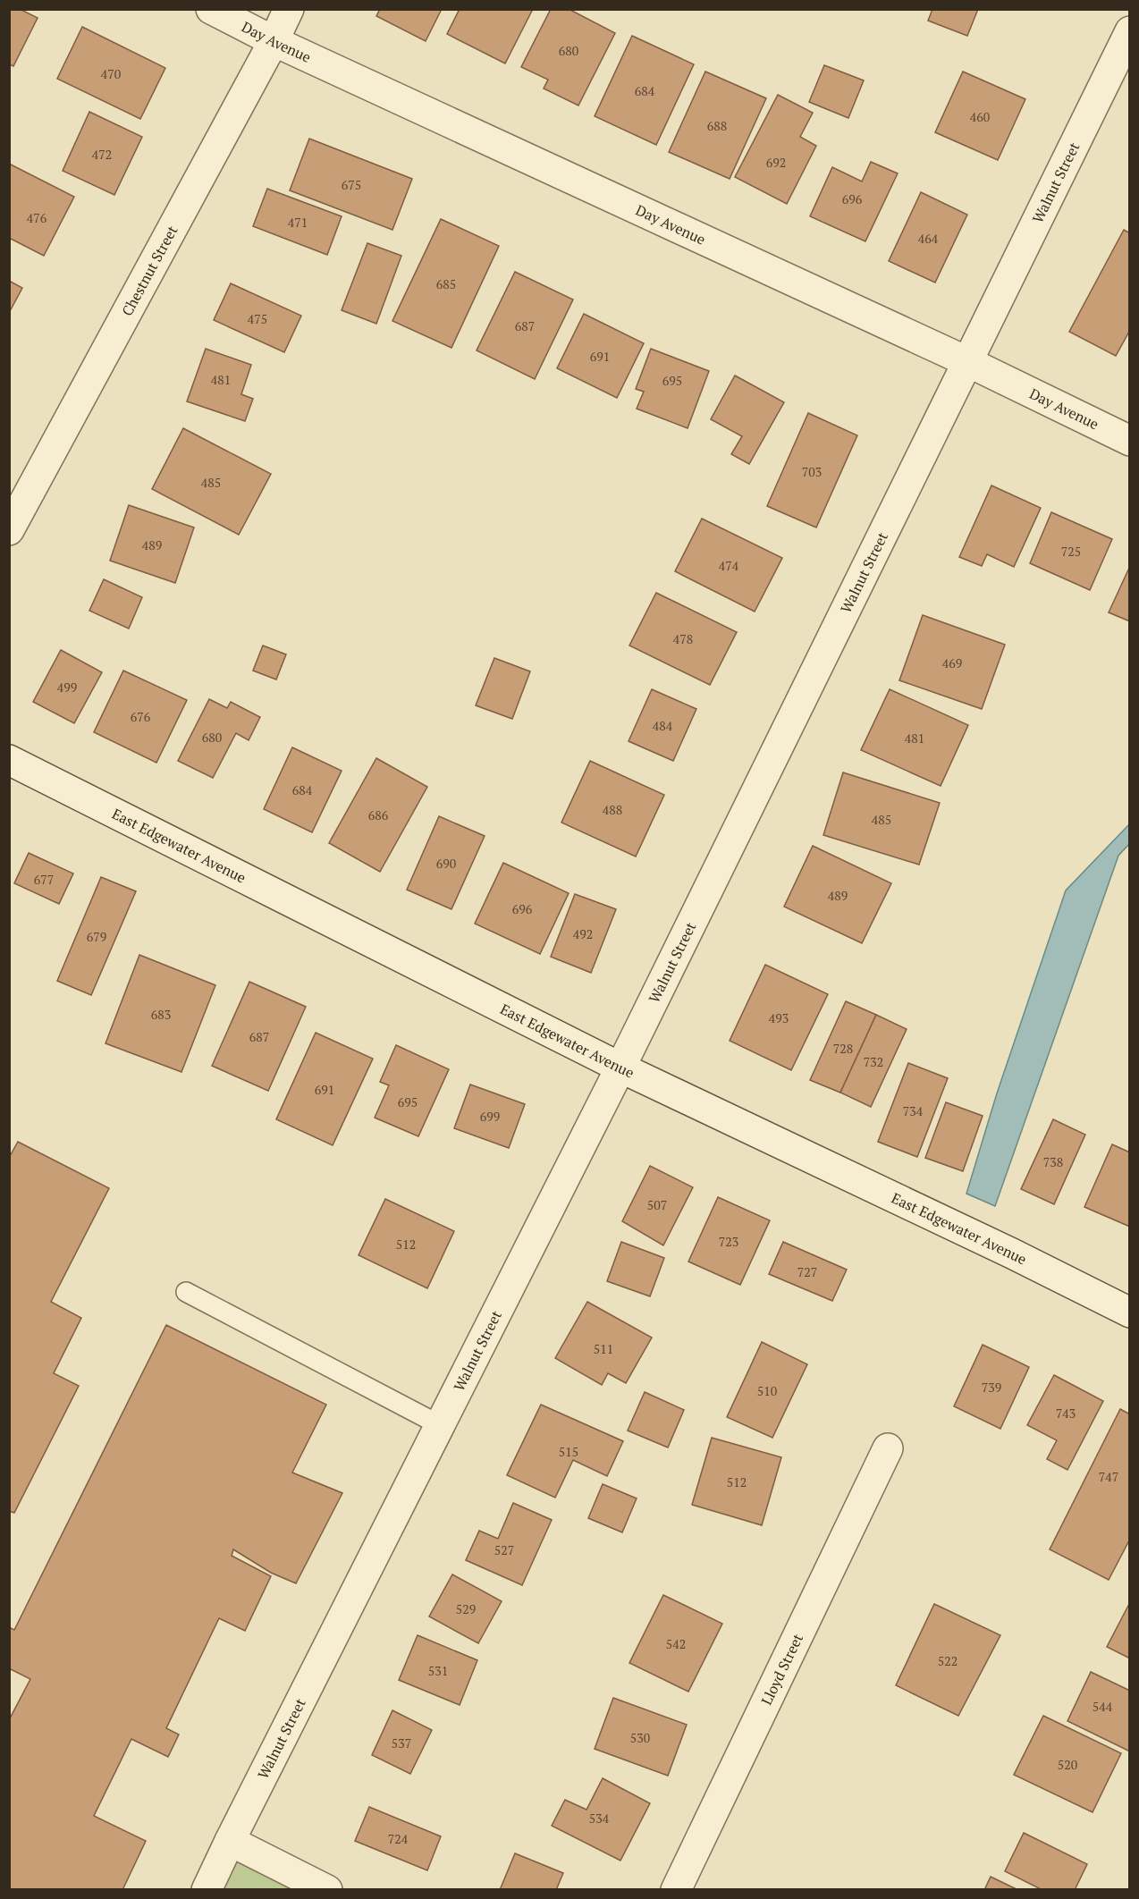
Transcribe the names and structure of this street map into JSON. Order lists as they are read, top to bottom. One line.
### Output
{"streets":{"street":["Day Avenue","Walnut Street","Chestnut Street","East Edgewater Avenue","Lloyd Street"]},"crossings":[["Day Avenue","Walnut Street"],["Day Avenue","Chestnut Street"],["Walnut Street","East Edgewater Avenue"]],"house_numbers":["680","470","684","460","688","472","692","675","696","476","471","464","685","475","687","691","481","695","703","485","489","725","474","478","469","499","676","484","680","481","684","488","686","485","690","677","489","696","492","679","683","493","687","728","732","691","695","734","699","738","507","723","512","727","511","739","510","743","515","747","512","527","529","542","522","531","544","530","537","520","534","724"]}
